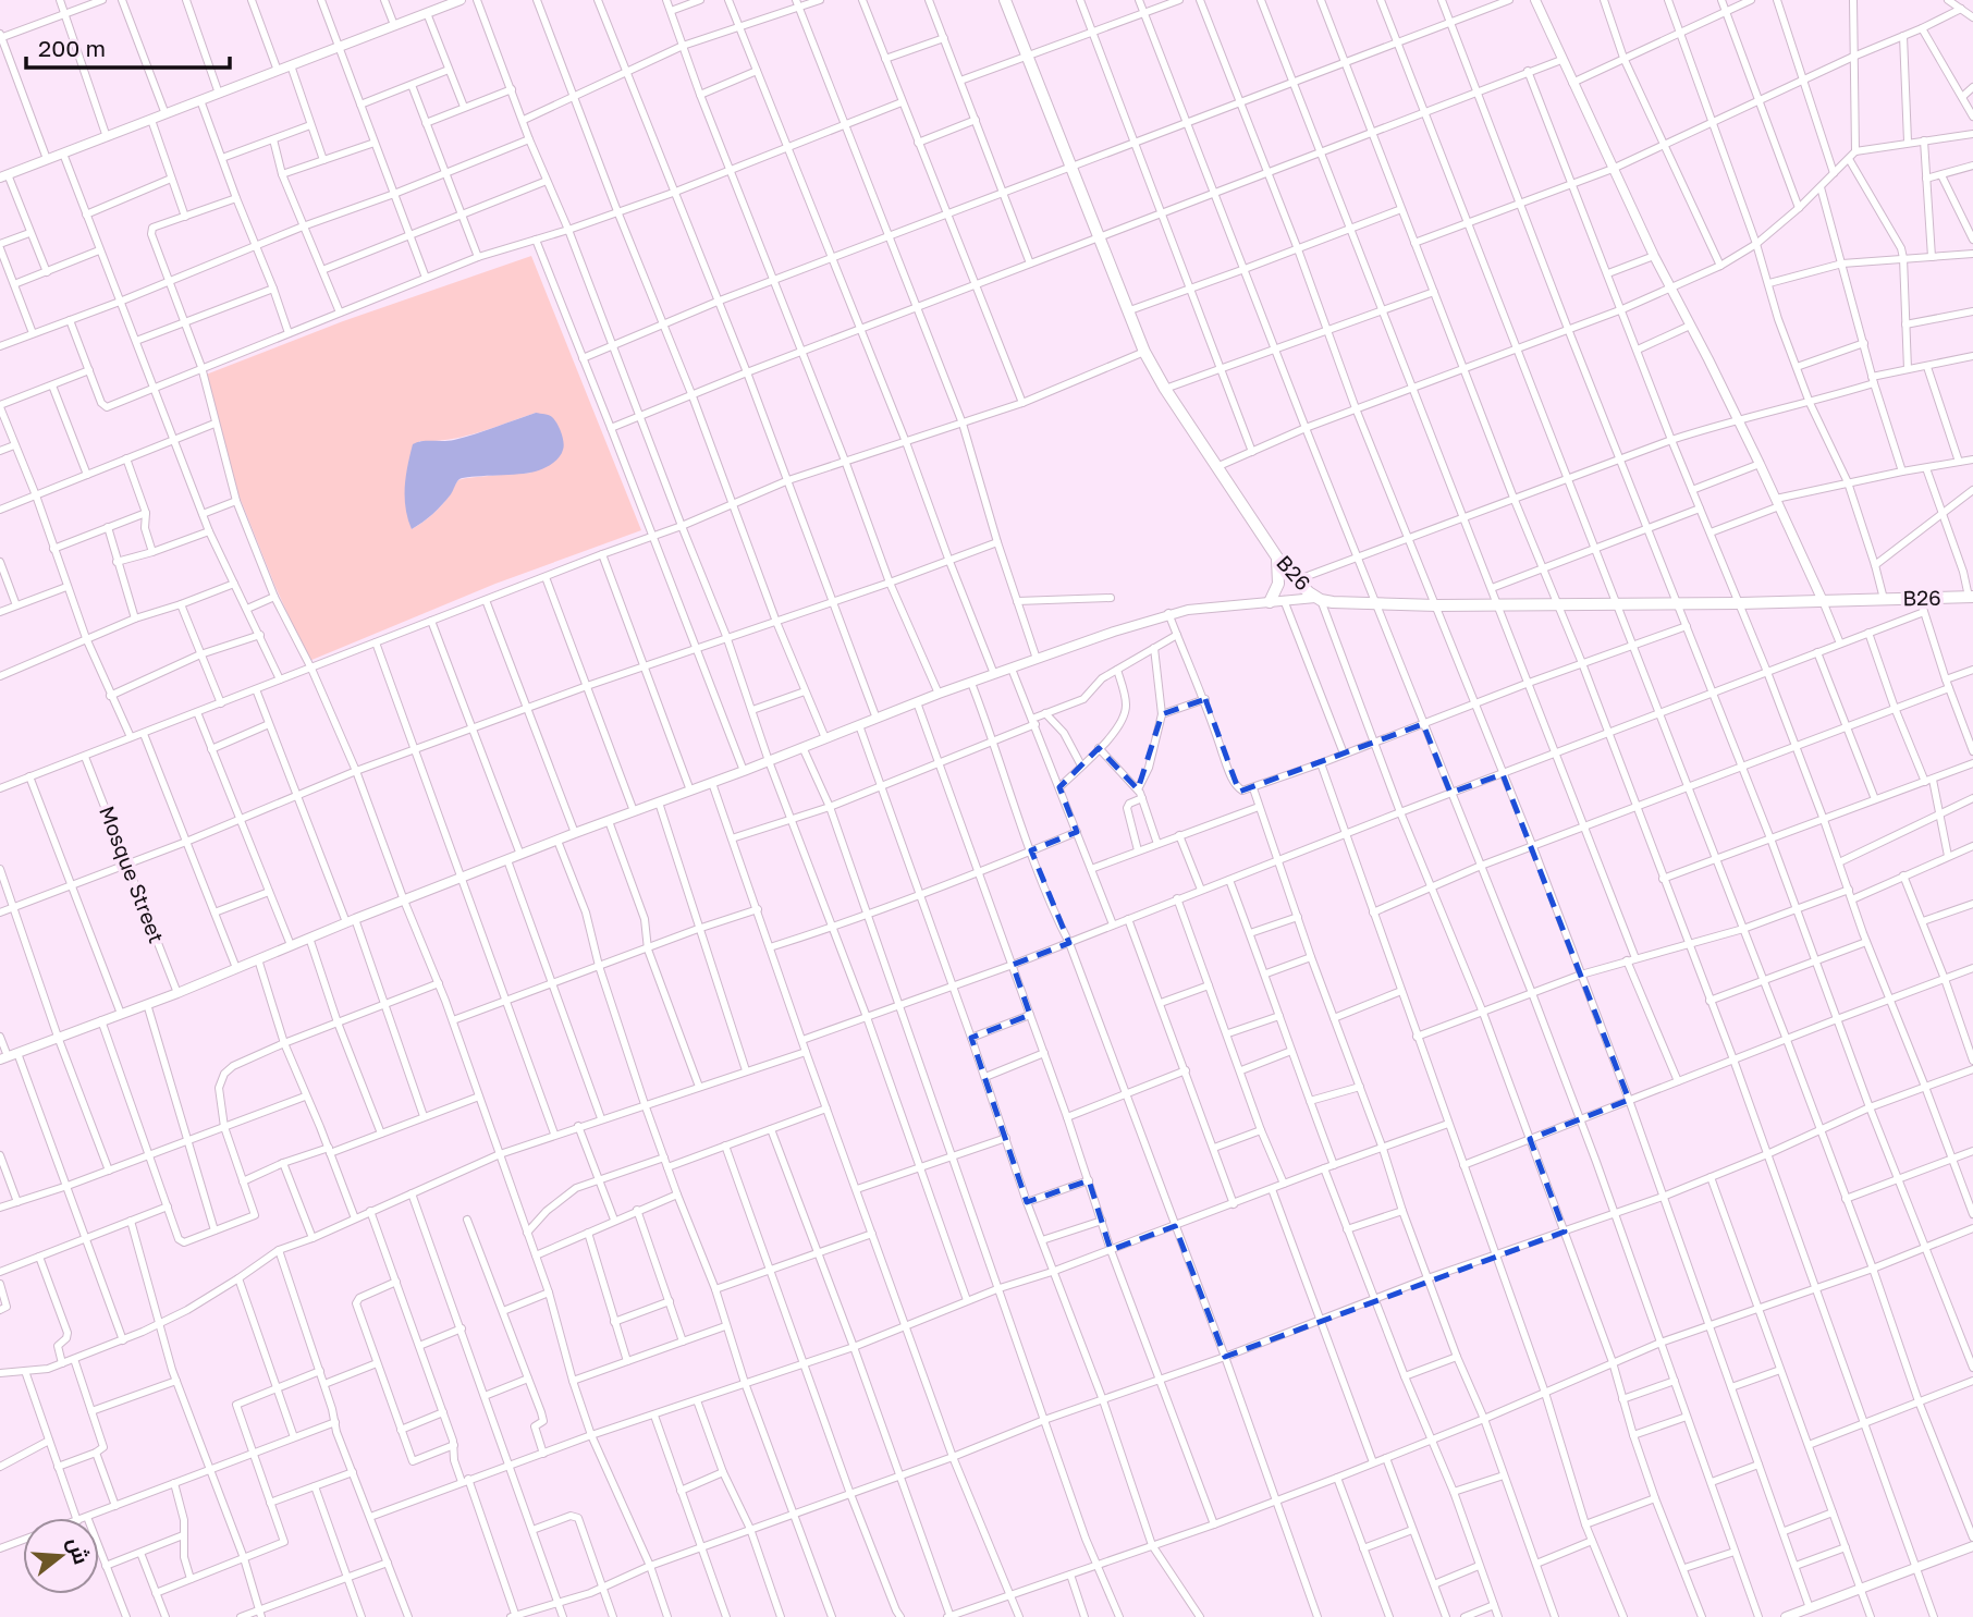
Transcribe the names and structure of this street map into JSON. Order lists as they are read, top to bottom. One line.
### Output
{"streets":{"highway":["B26"],"street":["Mosque Street"]},"scale_bar":"200 m","north":"right"}
